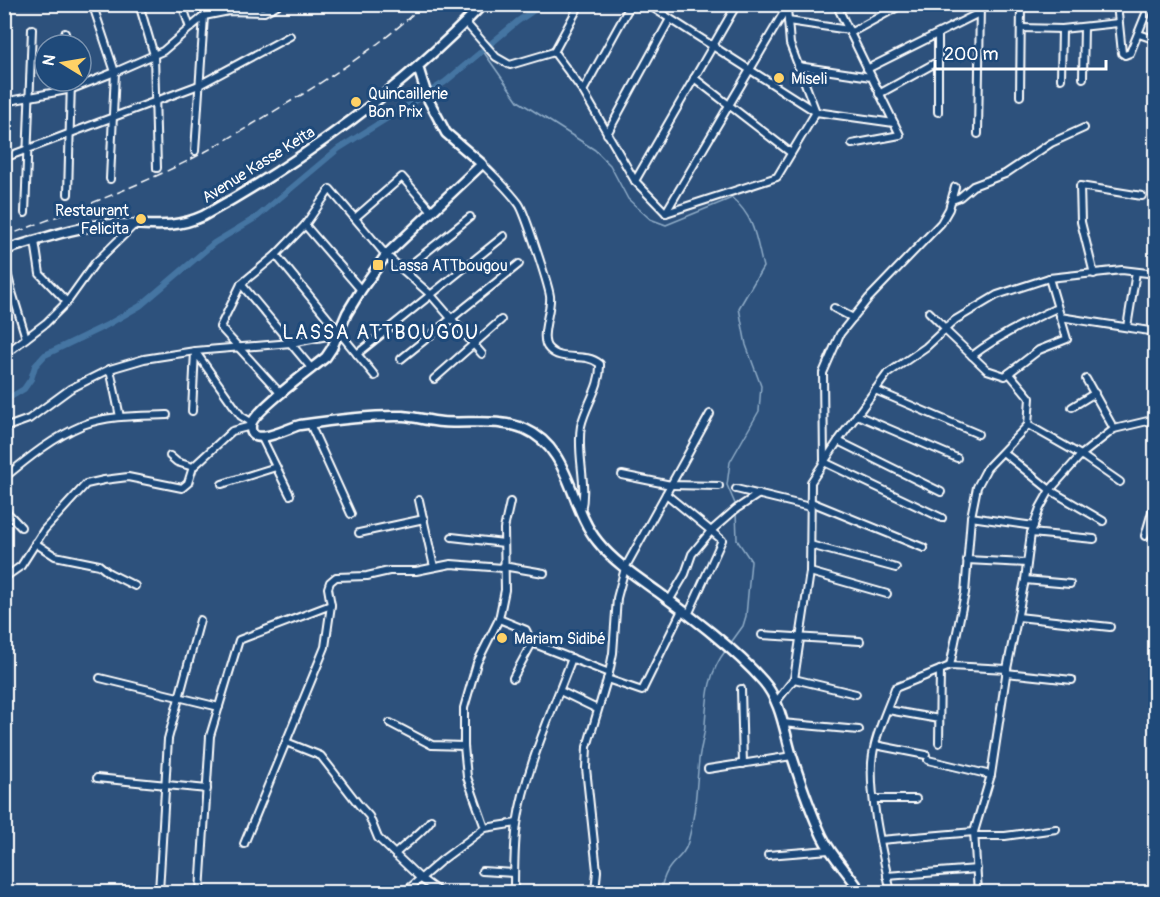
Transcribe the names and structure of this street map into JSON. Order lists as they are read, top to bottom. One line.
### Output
{"streets":{"street":["Avenue Kasse Keita"]},"districts":["LASSA ATTBOUGOU"],"places":{"other":["Miseli","Quincaillerie Bon Prix","Restaurant Felicita","Mariam Sidibé"],"transit":["Lassa ATTbougou"]},"scale_bar":"200 m","north":"left"}
